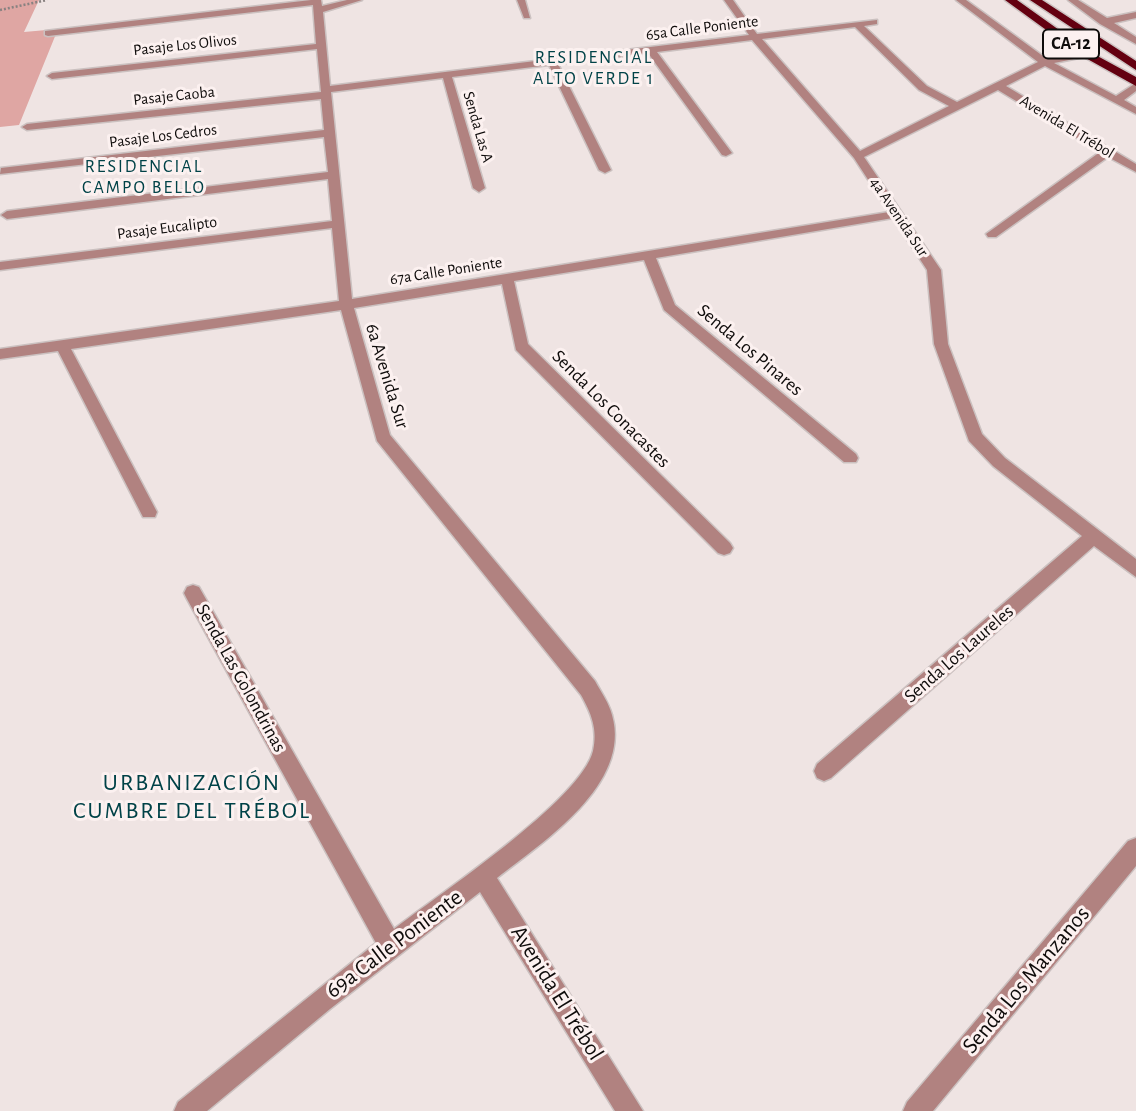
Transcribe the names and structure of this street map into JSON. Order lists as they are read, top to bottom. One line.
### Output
{"streets":{"highway":["CA-12"],"street":["65a Calle Poniente","Pasaje Los Olivos","Pasaje Caoba","Senda Las A","Avenida El Trébol","Pasaje Los Cedros","4a Avenida Sur","Pasaje Eucalipto","67a Calle Poniente","Senda Los Pinares","6a Avenida Sur","Senda Los Conacastes","Senda Los Laureles","Senda Las Golondrinas","69a Calle Poniente","Senda Los Manzanos"]},"crossings":[["65a Calle Poniente","Pasaje Caoba"],["65a Calle Poniente","Senda Las A"],["65a Calle Poniente","4a Avenida Sur"],["65a Calle Poniente","6a Avenida Sur"],["Pasaje Los Olivos","6a Avenida Sur"],["Pasaje Caoba","6a Avenida Sur"],["Avenida El Trébol","69a Calle Poniente"],["Pasaje Los Cedros","6a Avenida Sur"],["4a Avenida Sur","67a Calle Poniente"],["4a Avenida Sur","Senda Los Laureles"],["Pasaje Eucalipto","6a Avenida Sur"],["67a Calle Poniente","Senda Los Pinares"],["67a Calle Poniente","6a Avenida Sur"],["67a Calle Poniente","Senda Los Conacastes"],["6a Avenida Sur","69a Calle Poniente"],["Senda Las Golondrinas","69a Calle Poniente"]],"districts":["RESIDENCIAL ALTO VERDE 1","RESIDENCIAL CAMPO BELLO","URBANIZACIÓN CUMBRE DEL TRÉBOL"]}
